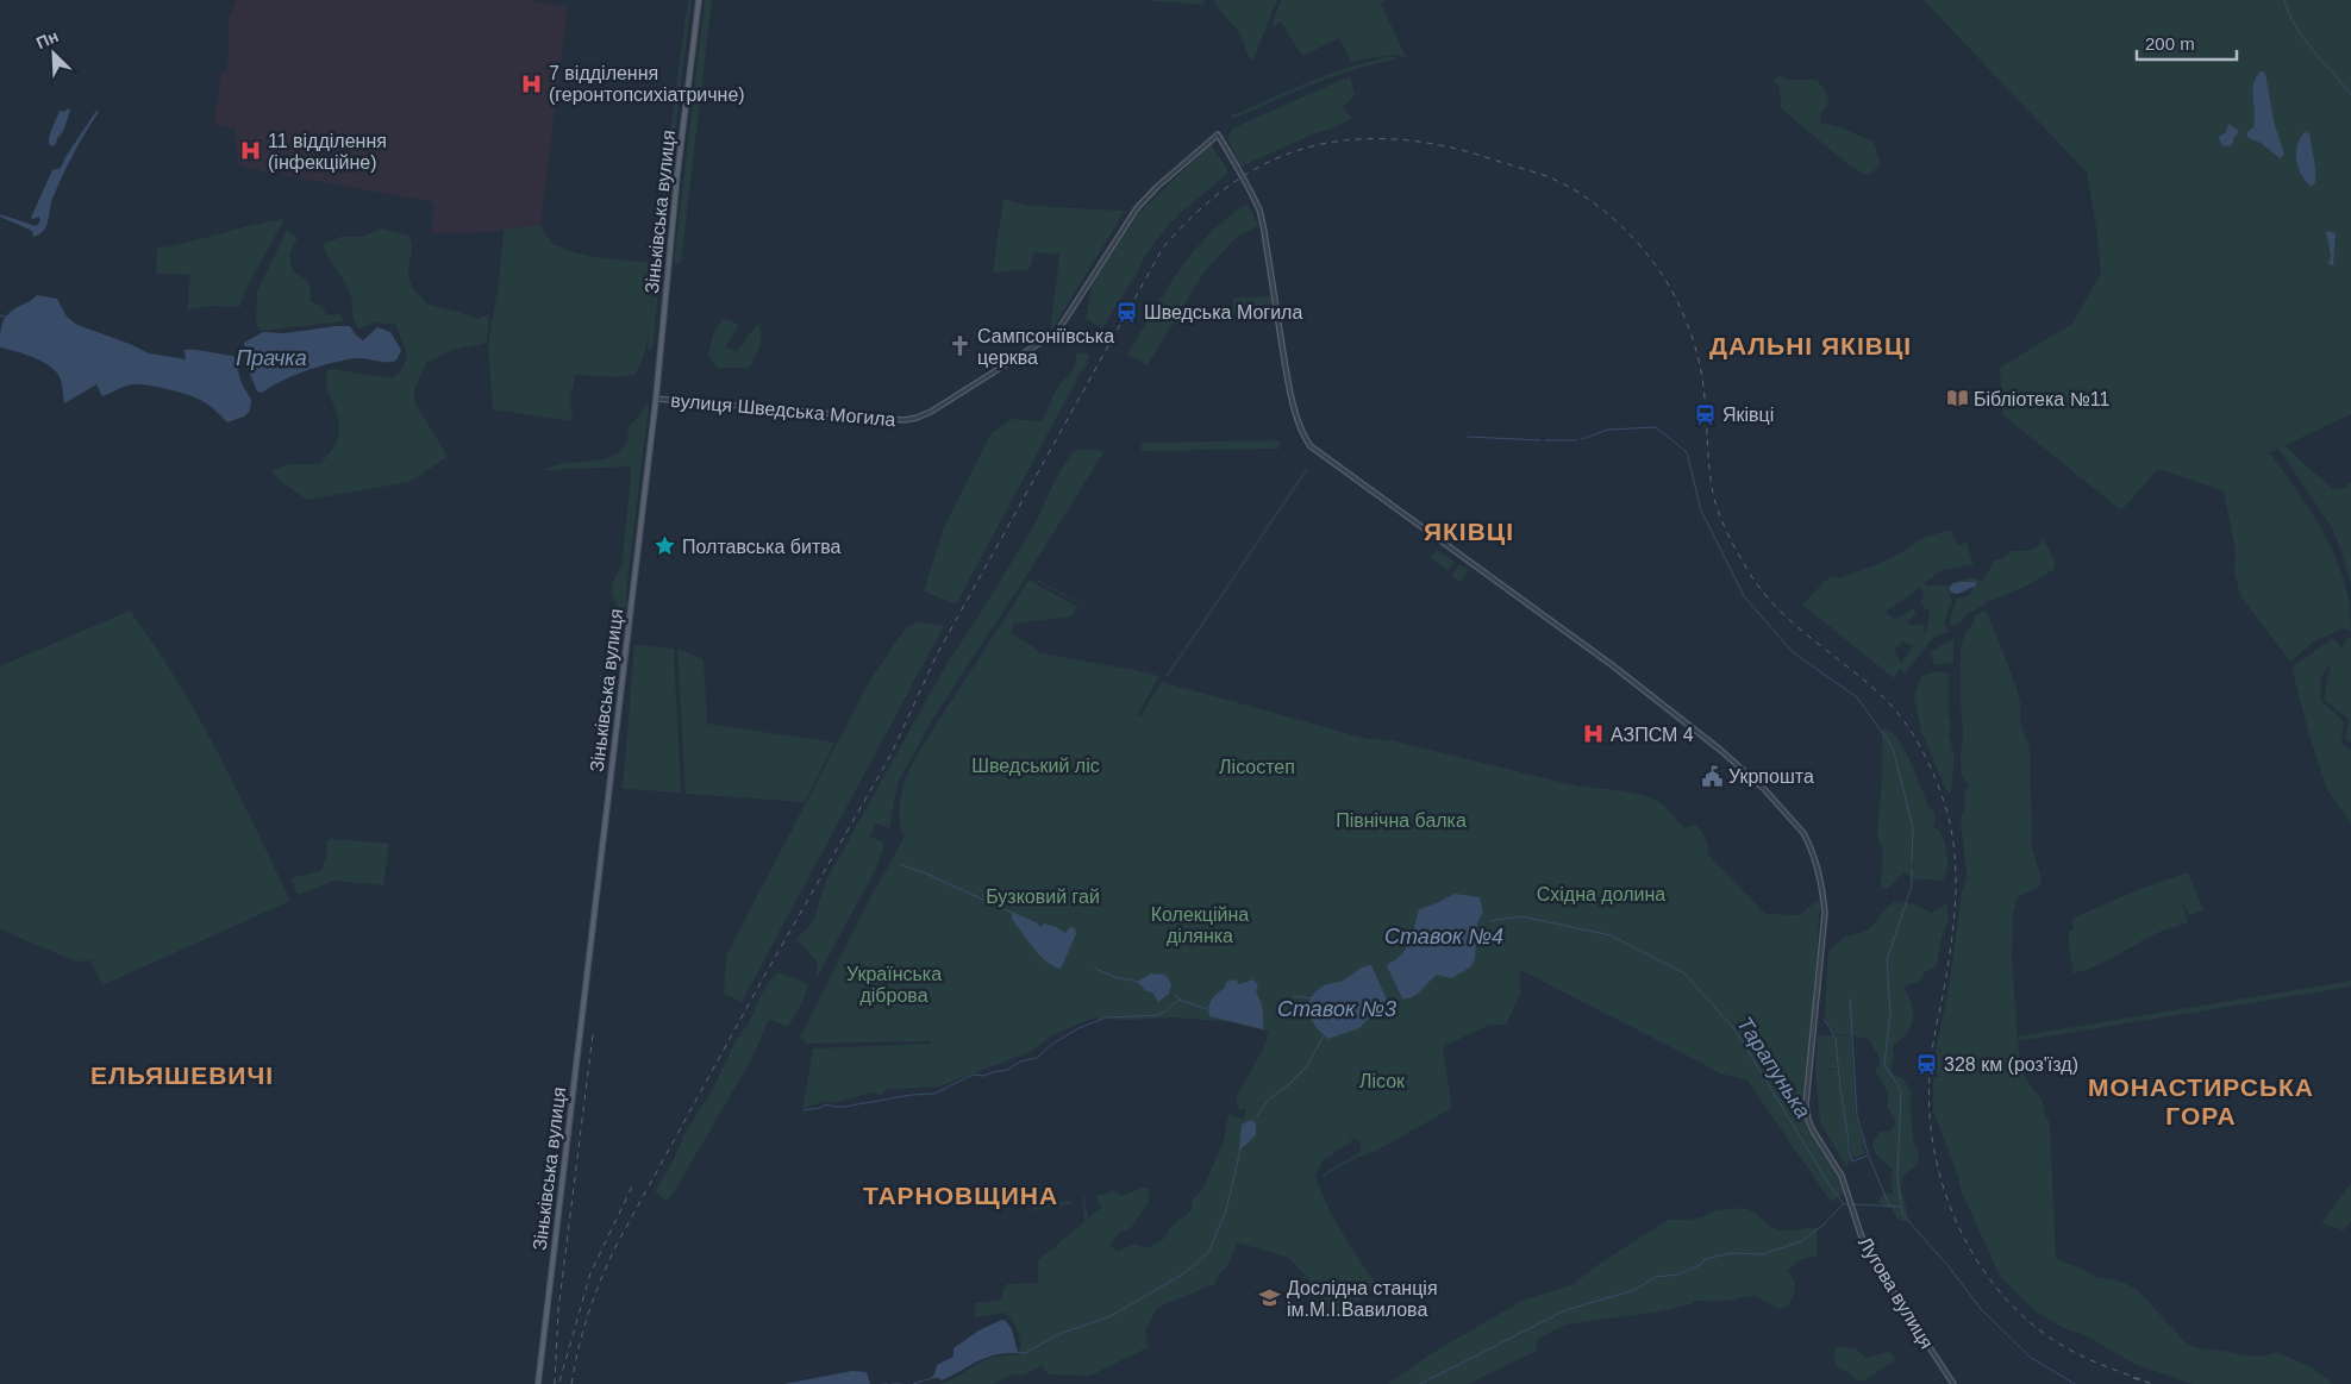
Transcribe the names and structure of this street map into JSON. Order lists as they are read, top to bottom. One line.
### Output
{"streets":{"main road":["Зіньківська вулиця"],"street":["вулиця Шведська Могила","Лугова вулиця"]},"crossings":[["Зіньківська вулиця","вулиця Шведська Могила"],["вулиця Шведська Могила","Лугова вулиця"]],"districts":["ДАЛЬНІ ЯКІВЦІ","ЯКІВЦІ","ЕЛЬЯШЕВИЧІ","МОНАСТИРСЬКА ГОРА","ТАРНОВЩИНА"],"water":["Прачка","Ставок №4","Ставок №3","Тарапунька"],"parks":["Шведський ліс","Лісостеп","Північна балка","Східна долина","Бузковий гай","Колекційна ділянка","Українська діброва","Лісок"],"places":{"hospital":["7 відділення (геронтопсихіатричне)","11 відділення (інфекційне)","АЗПСМ 4"],"station":["Шведська Могила","Яківці","328 км (роз'їзд)"],"church":["Сампсоніївська церква"],"library":["Бібліотека №11"],"place":["Полтавська битва"],"public building":["Укрпошта"],"school or university":["Дослідна станція ім.М.І.Вавилова"]},"scale_bar":"200 m","north":"top left"}
